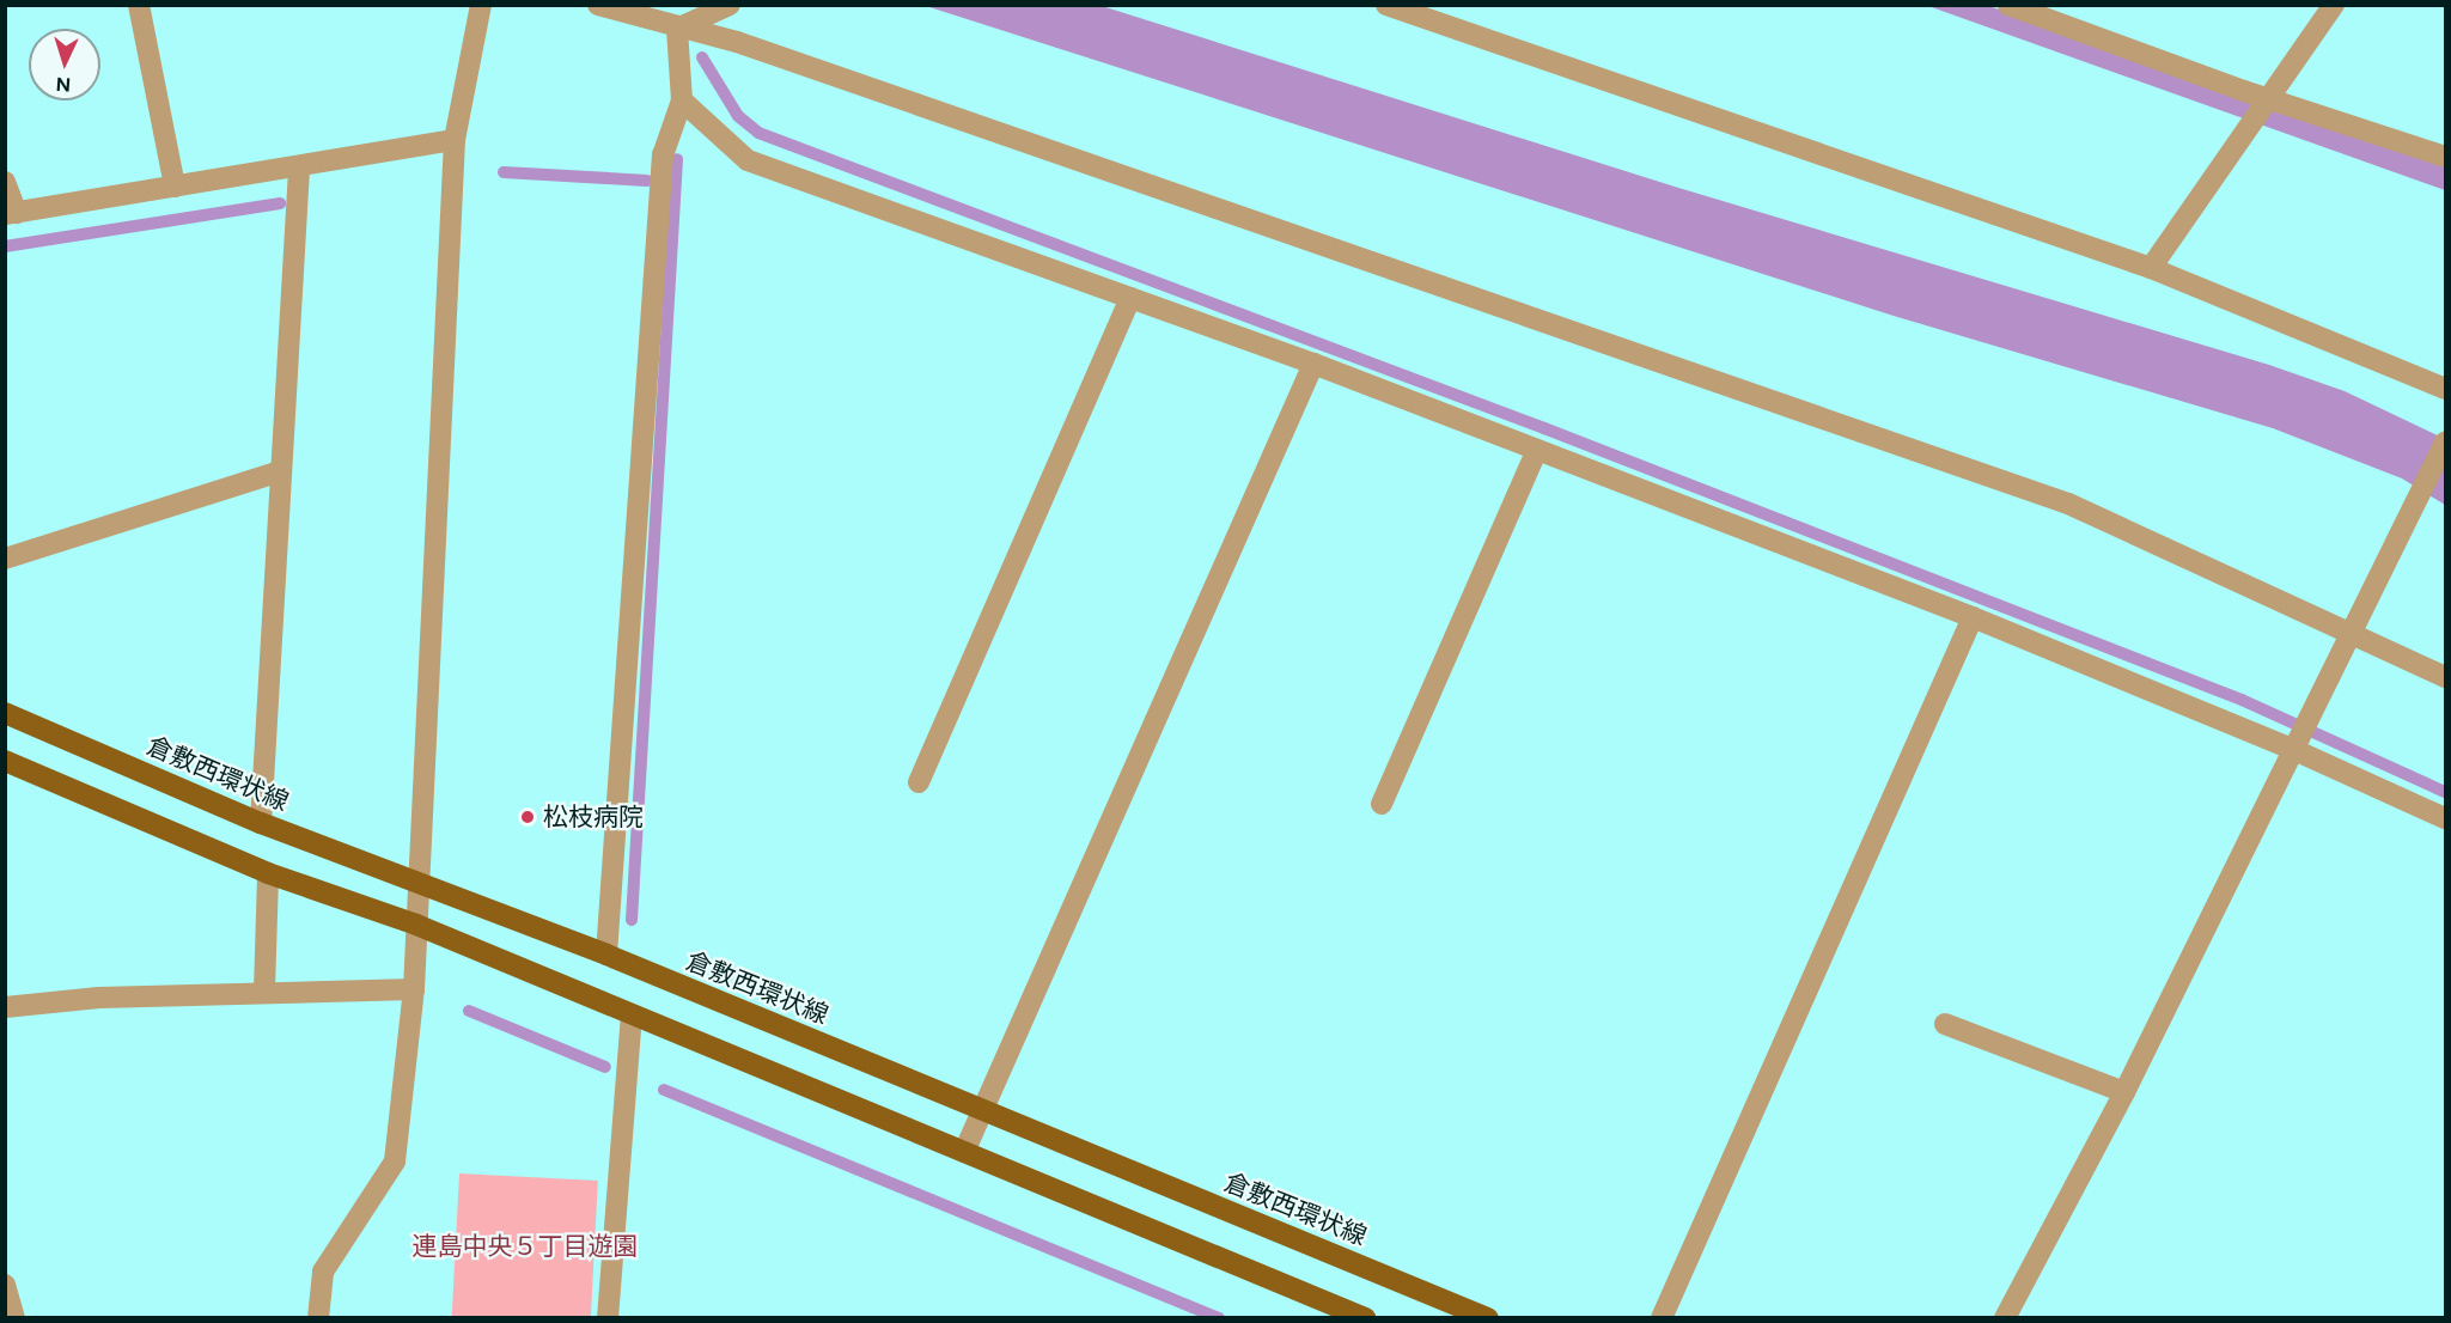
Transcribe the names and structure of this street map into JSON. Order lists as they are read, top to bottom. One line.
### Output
{"streets":{"main road":["倉敷西環状線"]},"parks":["連島中央５丁目遊園"],"places":["松枝病院"],"north":"bottom"}
